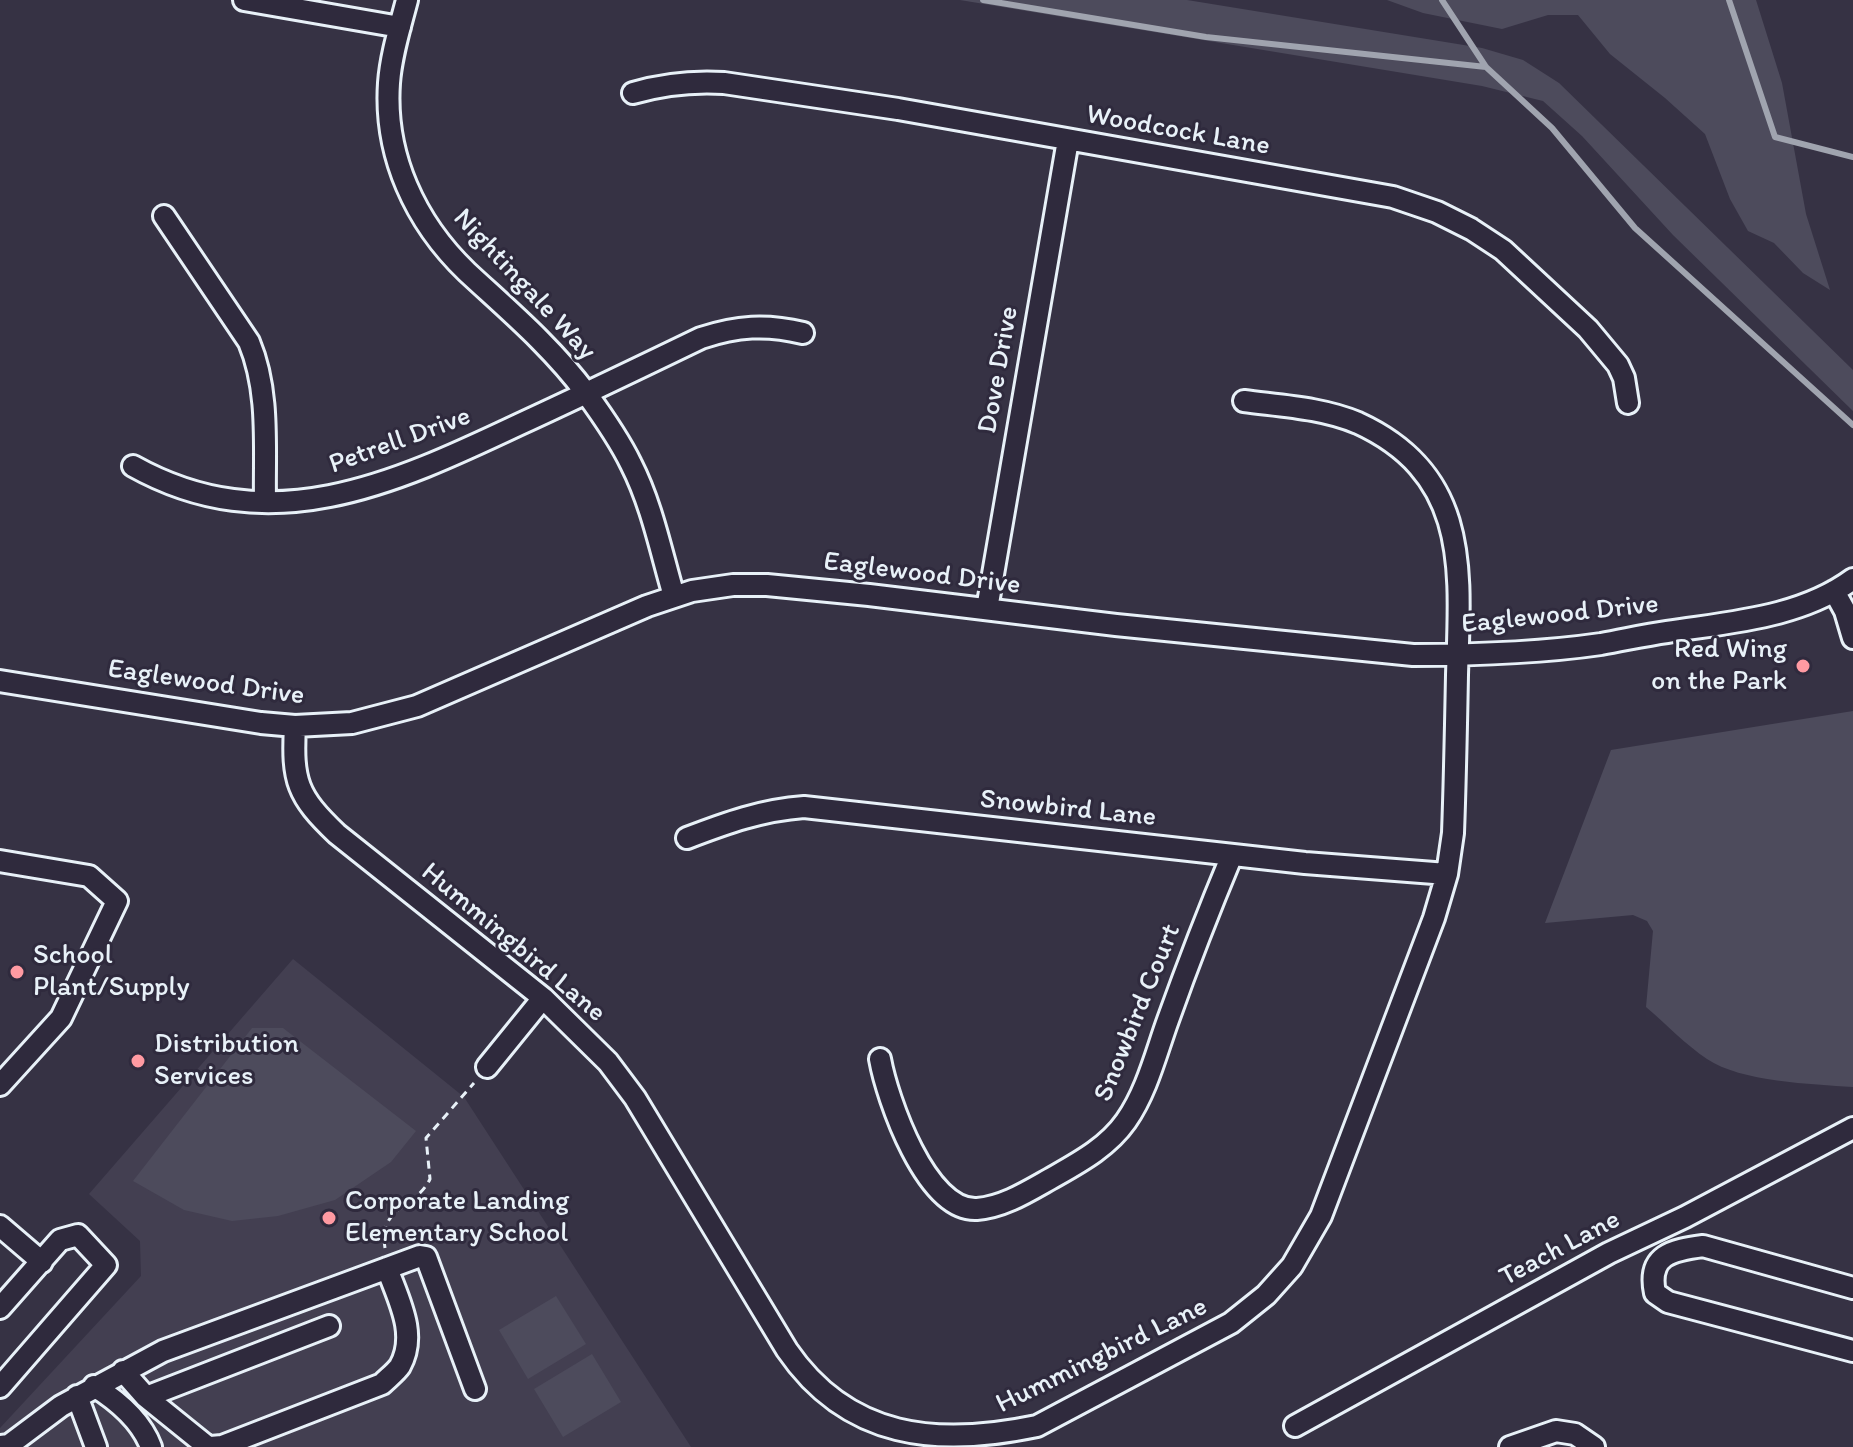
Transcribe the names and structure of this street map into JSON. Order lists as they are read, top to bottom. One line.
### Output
{"streets":{"street":["Woodcock Lane","Nightingale Way","Dove Drive","Petrell Drive","Eaglewood Drive","Snowbird Lane","Hummingbird Lane","Snowbird Court","Teach Lane"]},"crossings":[["Woodcock Lane","Dove Drive"],["Nightingale Way","Petrell Drive"],["Nightingale Way","Eaglewood Drive"],["Dove Drive","Eaglewood Drive"],["Eaglewood Drive","Hummingbird Lane"],["Snowbird Lane","Hummingbird Lane"],["Snowbird Lane","Snowbird Court"]],"places":["Red Wing on the Park","School Plant/Supply","Distribution Services","Corporate Landing Elementary School"]}
